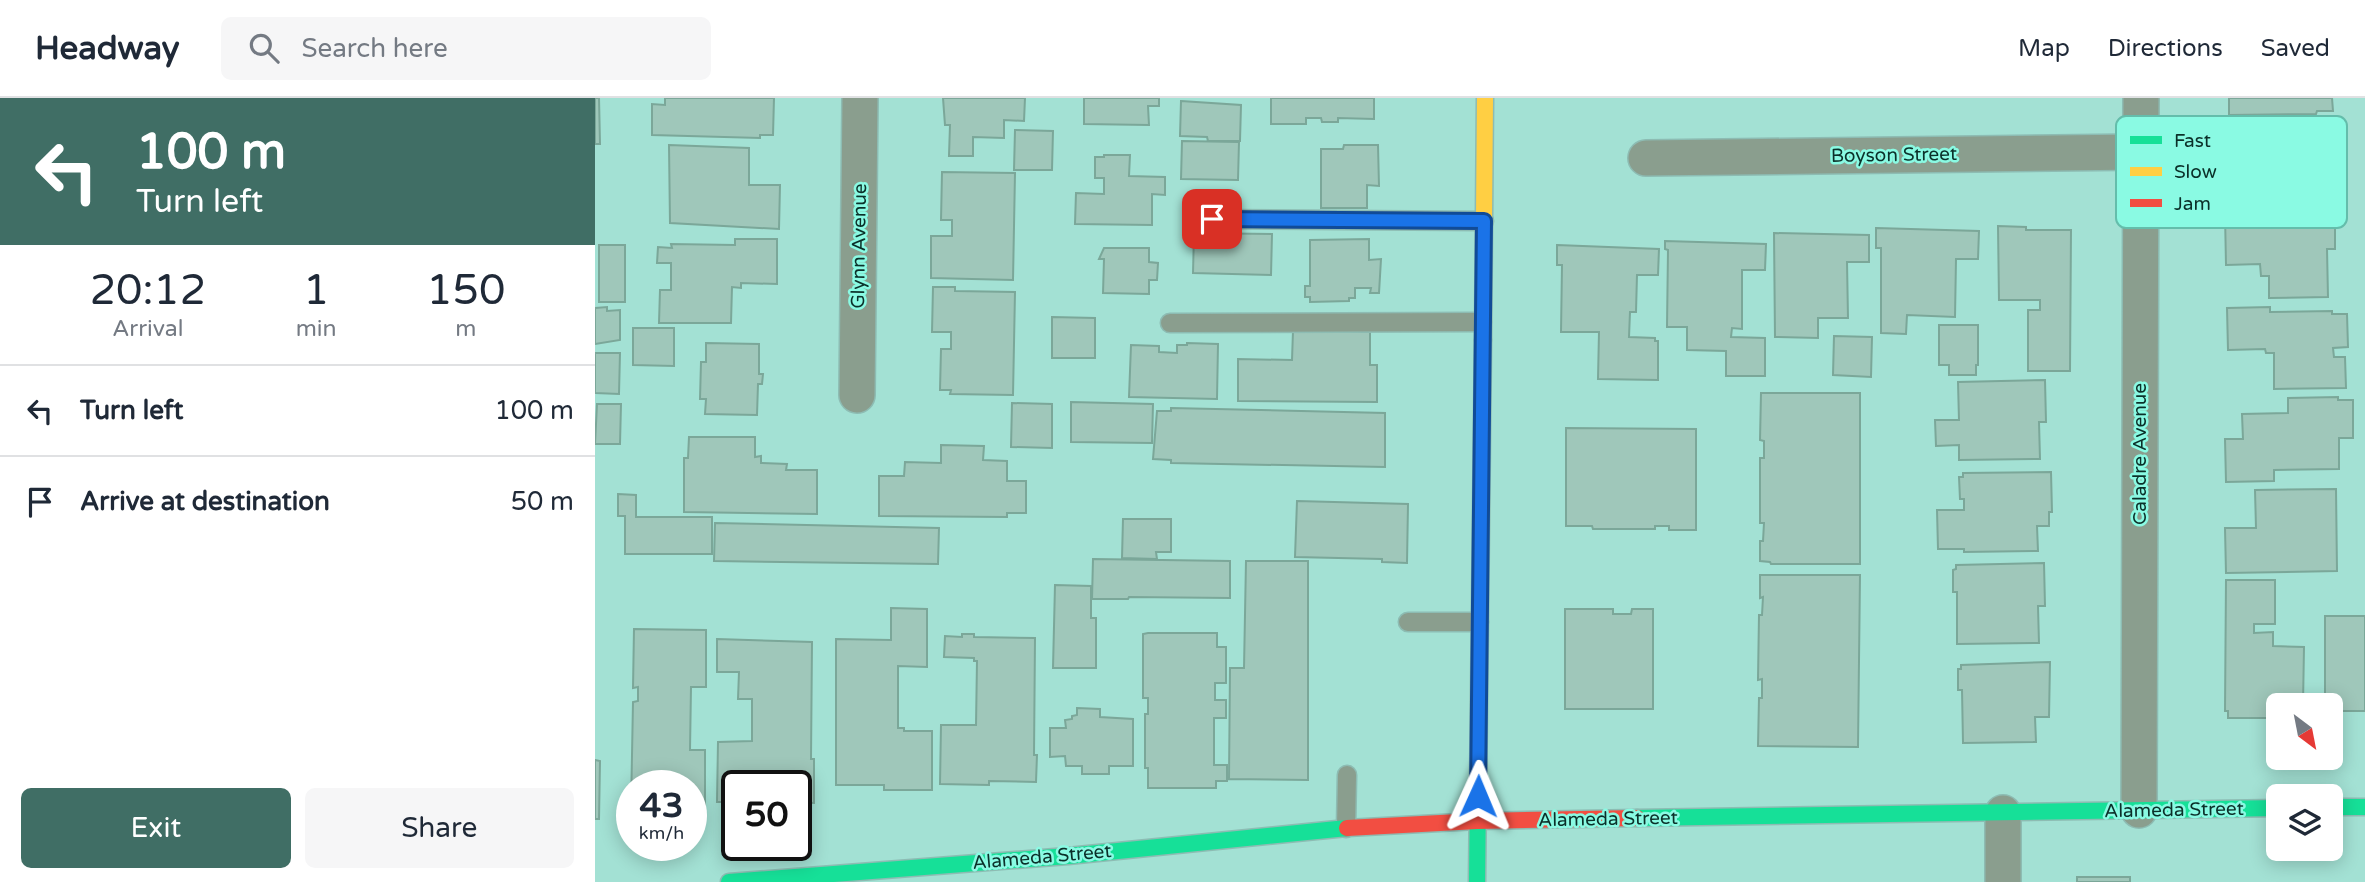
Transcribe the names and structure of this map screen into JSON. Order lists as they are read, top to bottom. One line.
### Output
{"streets":{"street":["Boyson Street","Glynn Avenue","Caladre Avenue","Alameda Street"]},"crossings":[["Caladre Avenue","Alameda Street"]],"legend":["Fast","Slow","Jam"],"north":"bottom right","page":{"header":"Headway","search":"Search here","nav":["Map","Directions","Saved"],"turn":["100 m","Turn left"],"eta":["20:12","Arrival","1","min","150","m"],"list":[{"name":"Turn left","value":"100 m"},{"name":"Arrive at destination","value":"50 m"}],"speed":"43 km/h","limit":"50","buttons":["Exit","Share"]}}
